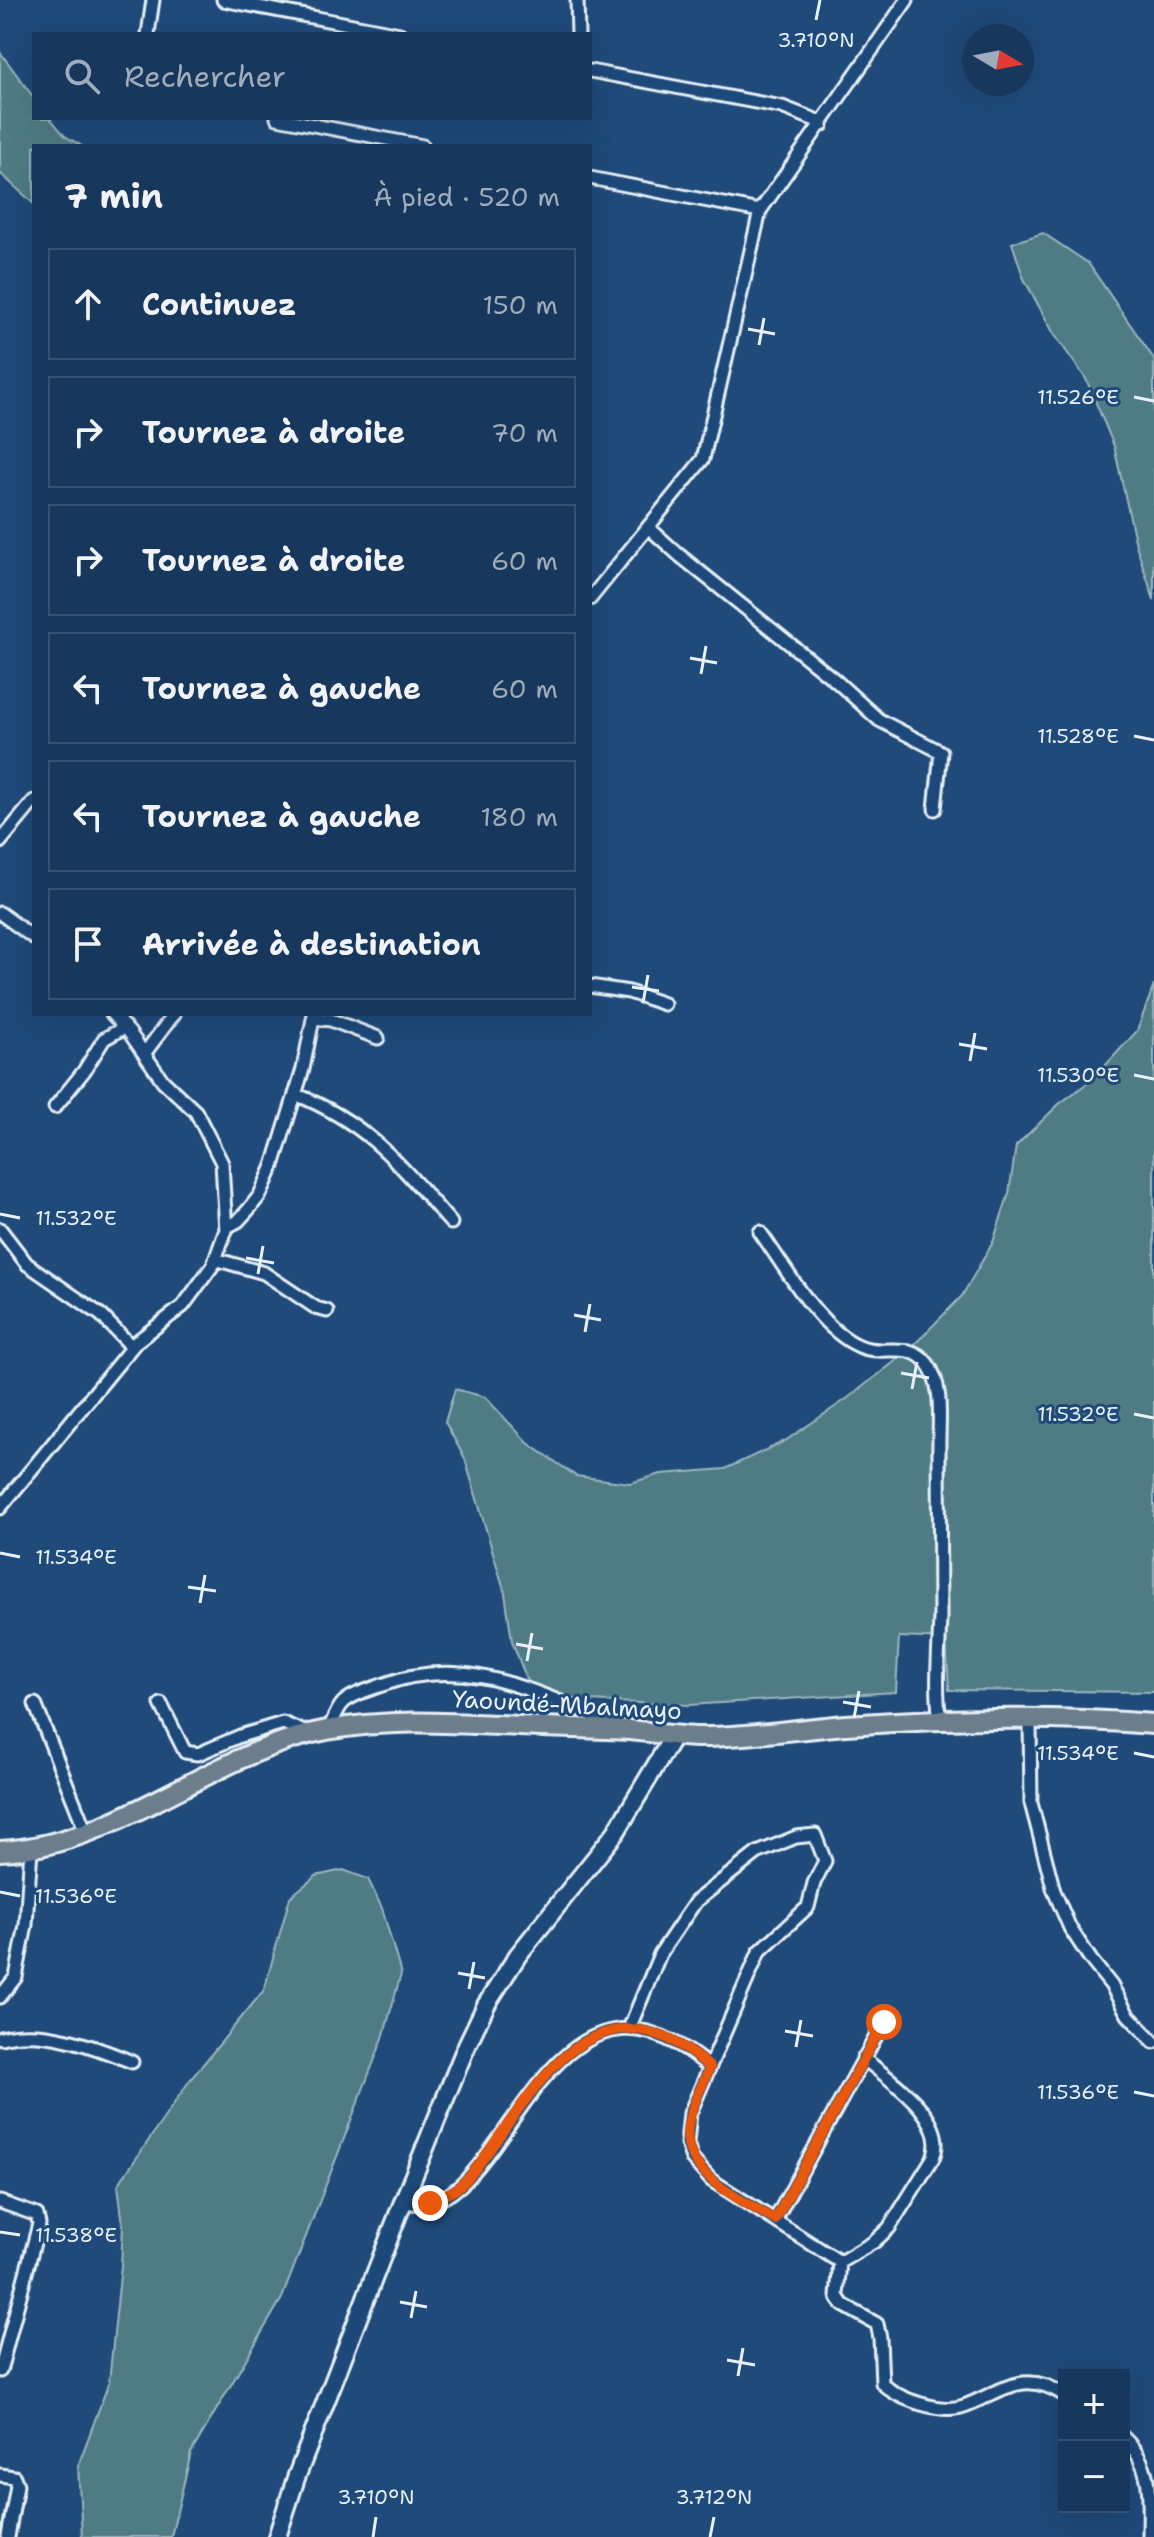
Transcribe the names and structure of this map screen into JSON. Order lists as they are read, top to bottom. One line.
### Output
{"streets":{"highway":["Yaoundé-Mbalmayo"]},"north":"right","page":{"search":"Rechercher","heading":["7 min","À pied · 520 m"],"list":[["Continuez","150 m"],["Tournez à droite","70 m"],["Tournez à droite","60 m"],["Tournez à gauche","60 m"],["Tournez à gauche","180 m"],"Arrivée à destination"],"map_buttons":["+","−"]},"coordinates":["3.710°N","11.526°E","11.528°E","11.530°E","11.532°E","11.534°E","11.536°E","11.538°E","3.712°N"]}
